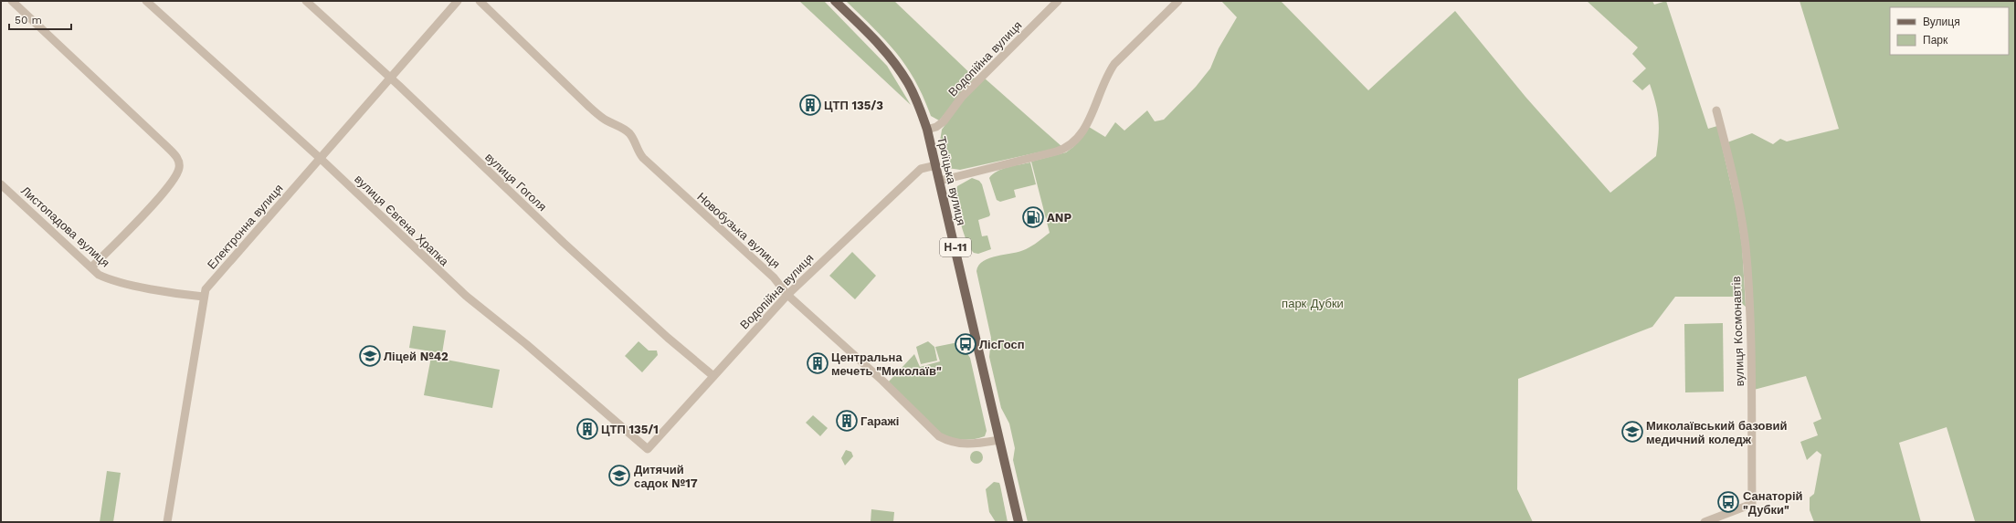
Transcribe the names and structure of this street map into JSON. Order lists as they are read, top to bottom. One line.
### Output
{"streets":{"main road":["Троїцька вулиця","Н-11"],"street":["Водопійна вулиця","вулиця Гоголя","вулиця Євгена Храпка","Листопадова вулиця","Електронна вулиця","Новобузька вулиця","вулиця Космонавтів"]},"crossings":[["Водопійна вулиця","Троїцька вулиця"],["Водопійна вулиця","вулиця Гоголя"],["Водопійна вулиця","вулиця Євгена Храпка"],["Водопійна вулиця","Новобузька вулиця"],["Троїцька вулиця","Новобузька вулиця"],["вулиця Гоголя","Електронна вулиця"],["вулиця Євгена Храпка","Електронна вулиця"],["Листопадова вулиця","Електронна вулиця"]],"parks":["парк Дубки"],"places":{"building":["ЦТП 135/3","Центральна мечеть \"Миколаїв\"","Гаражі","ЦТП 135/1"],"fuel station":["ANP"],"bus stop":["ЛісГосп","Санаторій \"Дубки\""],"school or university":["Ліцей №42","Миколаївський базовий медичний коледж","Дитячий садок №17"]},"legend":["Вулиця","Парк"],"scale_bar":"50 m"}
